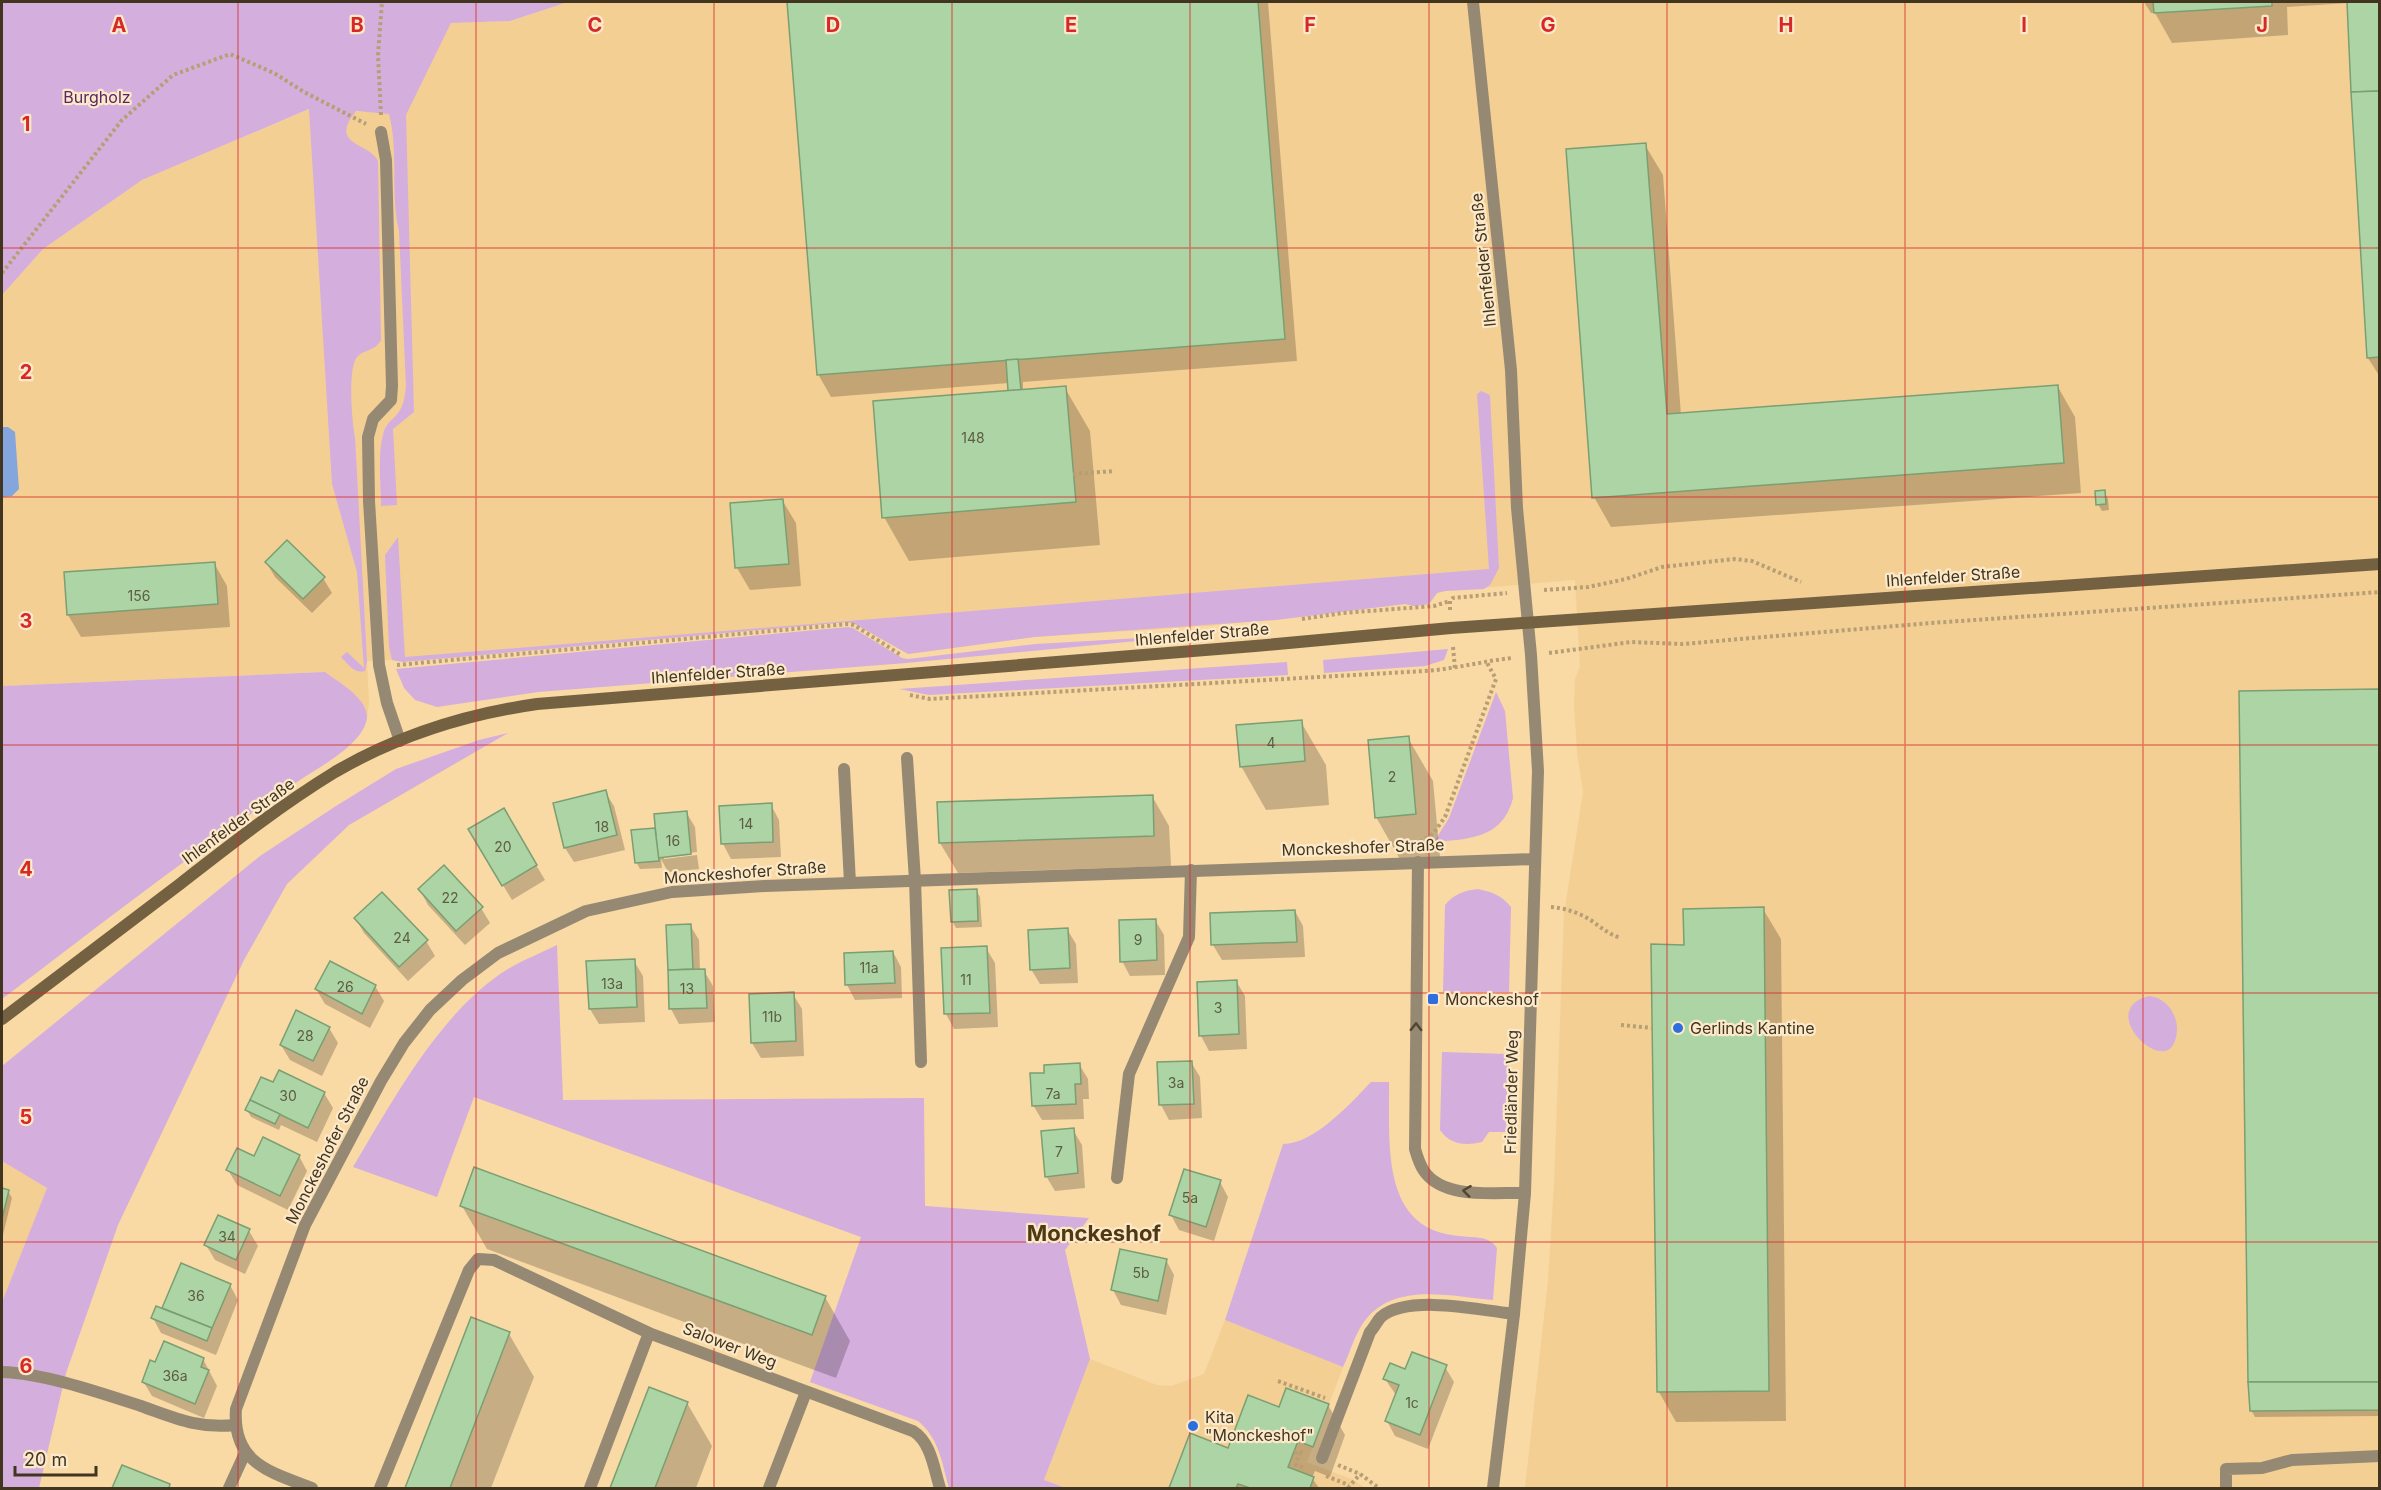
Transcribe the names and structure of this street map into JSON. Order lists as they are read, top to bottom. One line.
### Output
{"streets":{"main road":["Ihlenfelder Straße"],"street":["Monckeshofer Straße","Friedländer Weg","Salower Weg"]},"crossings":[["Ihlenfelder Straße","Friedländer Weg"],["Monckeshofer Straße","Friedländer Weg"]],"districts":["Monckeshof"],"parks":["Burgholz"],"places":{"transit":["Monckeshof"],"other":["Gerlinds Kantine","Kita \"Monckeshof\""]},"house_numbers":["148","156","4","2","14","18","16","20","22","24","9","11a","11","13a","26","13","3","11b","28","3a","7a","30","7","5a","34","5b","36","36a","1c"],"scale_bar":"20 m","grid":{"columns":["A","B","C","D","E","F","G","H","I","J"],"rows":["1","2","3","4","5","6"]}}
